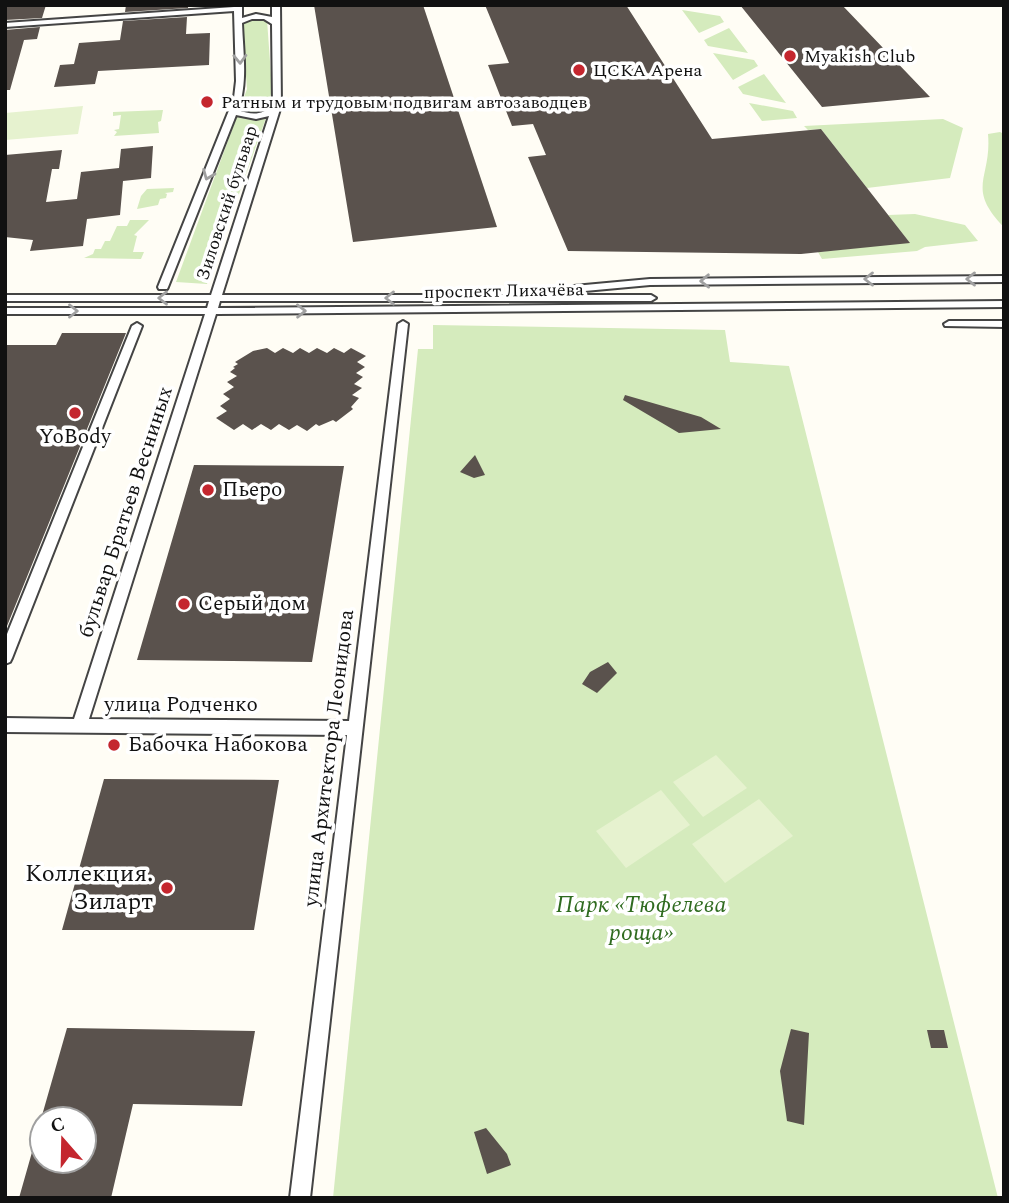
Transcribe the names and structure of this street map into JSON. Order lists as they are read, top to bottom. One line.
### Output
{"streets":{"street":["Зиловский бульвар","проспект Лихачёва","бульвар Братьев Весниных","улица Родченко","улица Архитектора Леонидова"]},"crossings":[["Зиловский бульвар","проспект Лихачёва"],["Зиловский бульвар","бульвар Братьев Весниных"],["проспект Лихачёва","бульвар Братьев Весниных"],["бульвар Братьев Весниных","улица Родченко"],["улица Родченко","улица Архитектора Леонидова"]],"parks":["Парк «Тюфелева роща»"],"places":["Myakish Club","ЦСКА Арена","Ратным и трудовым подвигам автозаводцев","YoBody","Пьеро","Серый дом","Бабочка Набокова","Коллекция. Зиларт"],"north":"top"}
